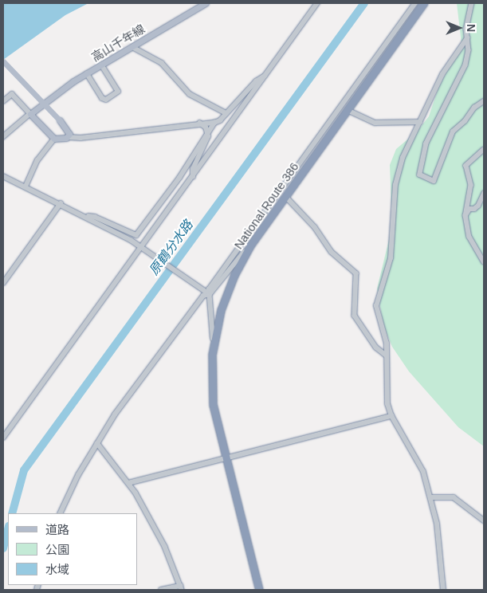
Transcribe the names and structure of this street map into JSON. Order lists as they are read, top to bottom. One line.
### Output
{"streets":{"highway":["National Route 386"],"main road":["高山千年線"]},"water":["原鶴分水路"],"legend":["道路","公園","水域"],"north":"right"}
